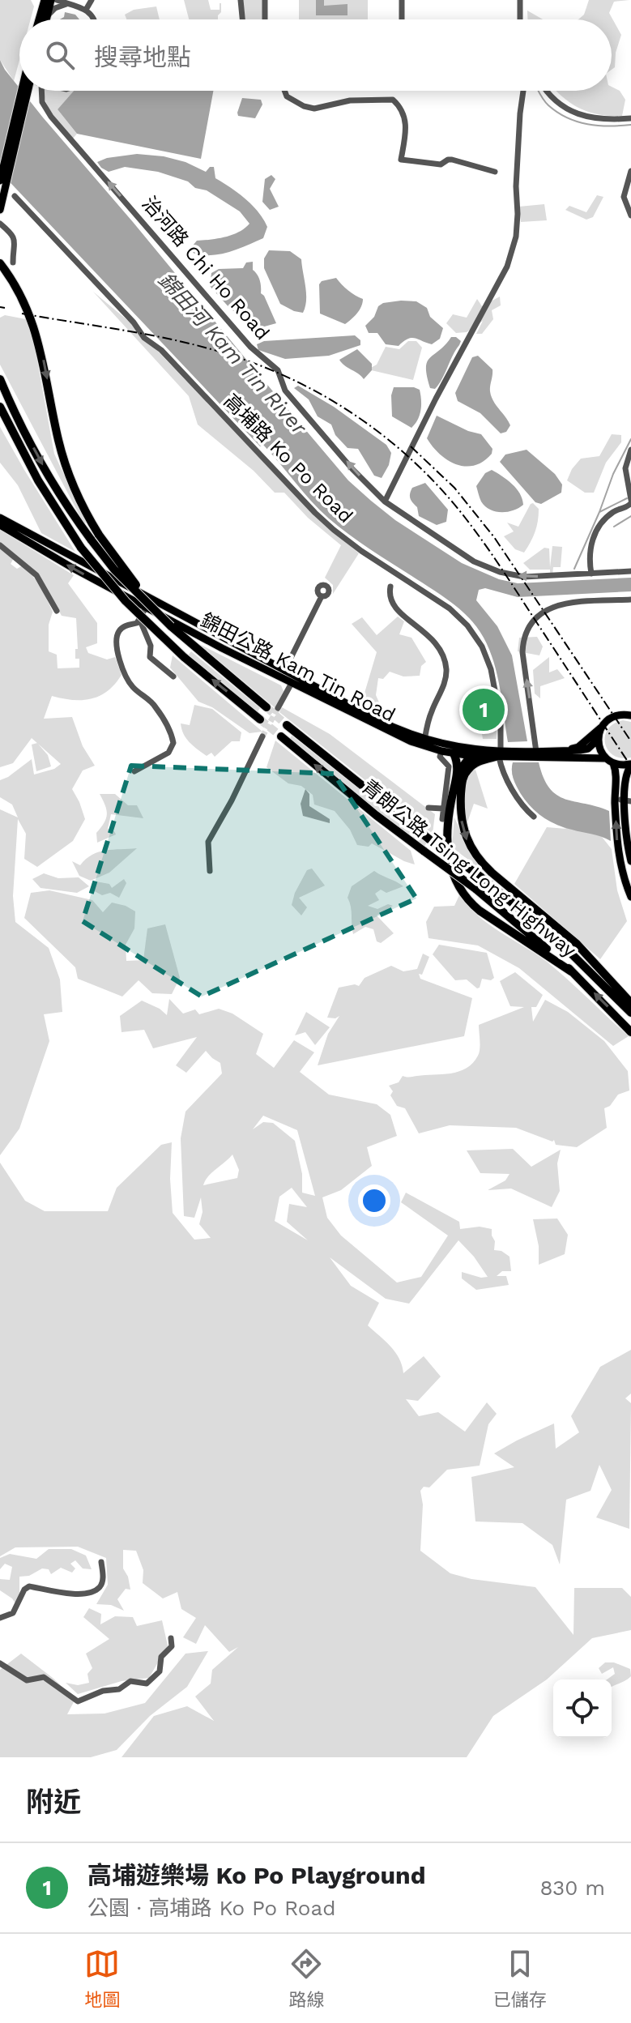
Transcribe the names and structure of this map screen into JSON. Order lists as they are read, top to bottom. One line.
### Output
{"streets":{"highway":["青朗公路 Tsing Long Highway"],"main road":["錦田公路 Kam Tin Road"],"street":["治河路 Chi Ho Road","高埔路 Ko Po Road"]},"crossings":[["高埔路 Ko Po Road","錦田公路 Kam Tin Road"]],"one_way":["治河路 Chi Ho Road"],"water":["錦田河 Kam Tin River"],"page":{"search":"搜尋地點","pins":"1","heading":"附近","list":[{"mark":"1","name":"高埔遊樂場 Ko Po Playground","note":"公園 · 高埔路 Ko Po Road","value":"830 m"}],"nav":["地圖","路線","已儲存"]}}
